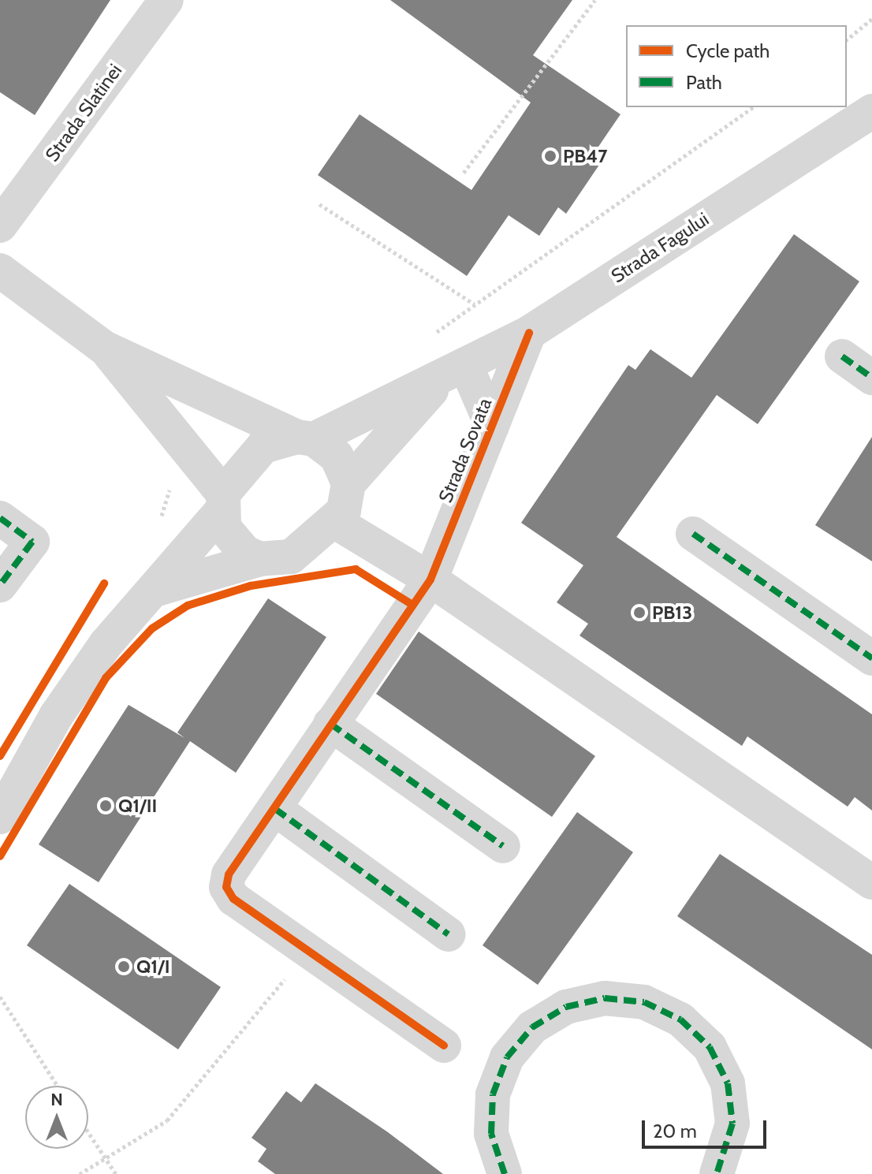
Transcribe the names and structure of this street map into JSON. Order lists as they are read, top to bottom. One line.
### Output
{"streets":{"street":["Strada Slatinei","Strada Fagului","Strada Sovata"]},"crossings":[["Strada Fagului","Strada Sovata"]],"places":["PB47","PB13","Q1/II","Q1/I"],"legend":["Cycle path","Path"],"scale_bar":"20 m","north":"top"}
